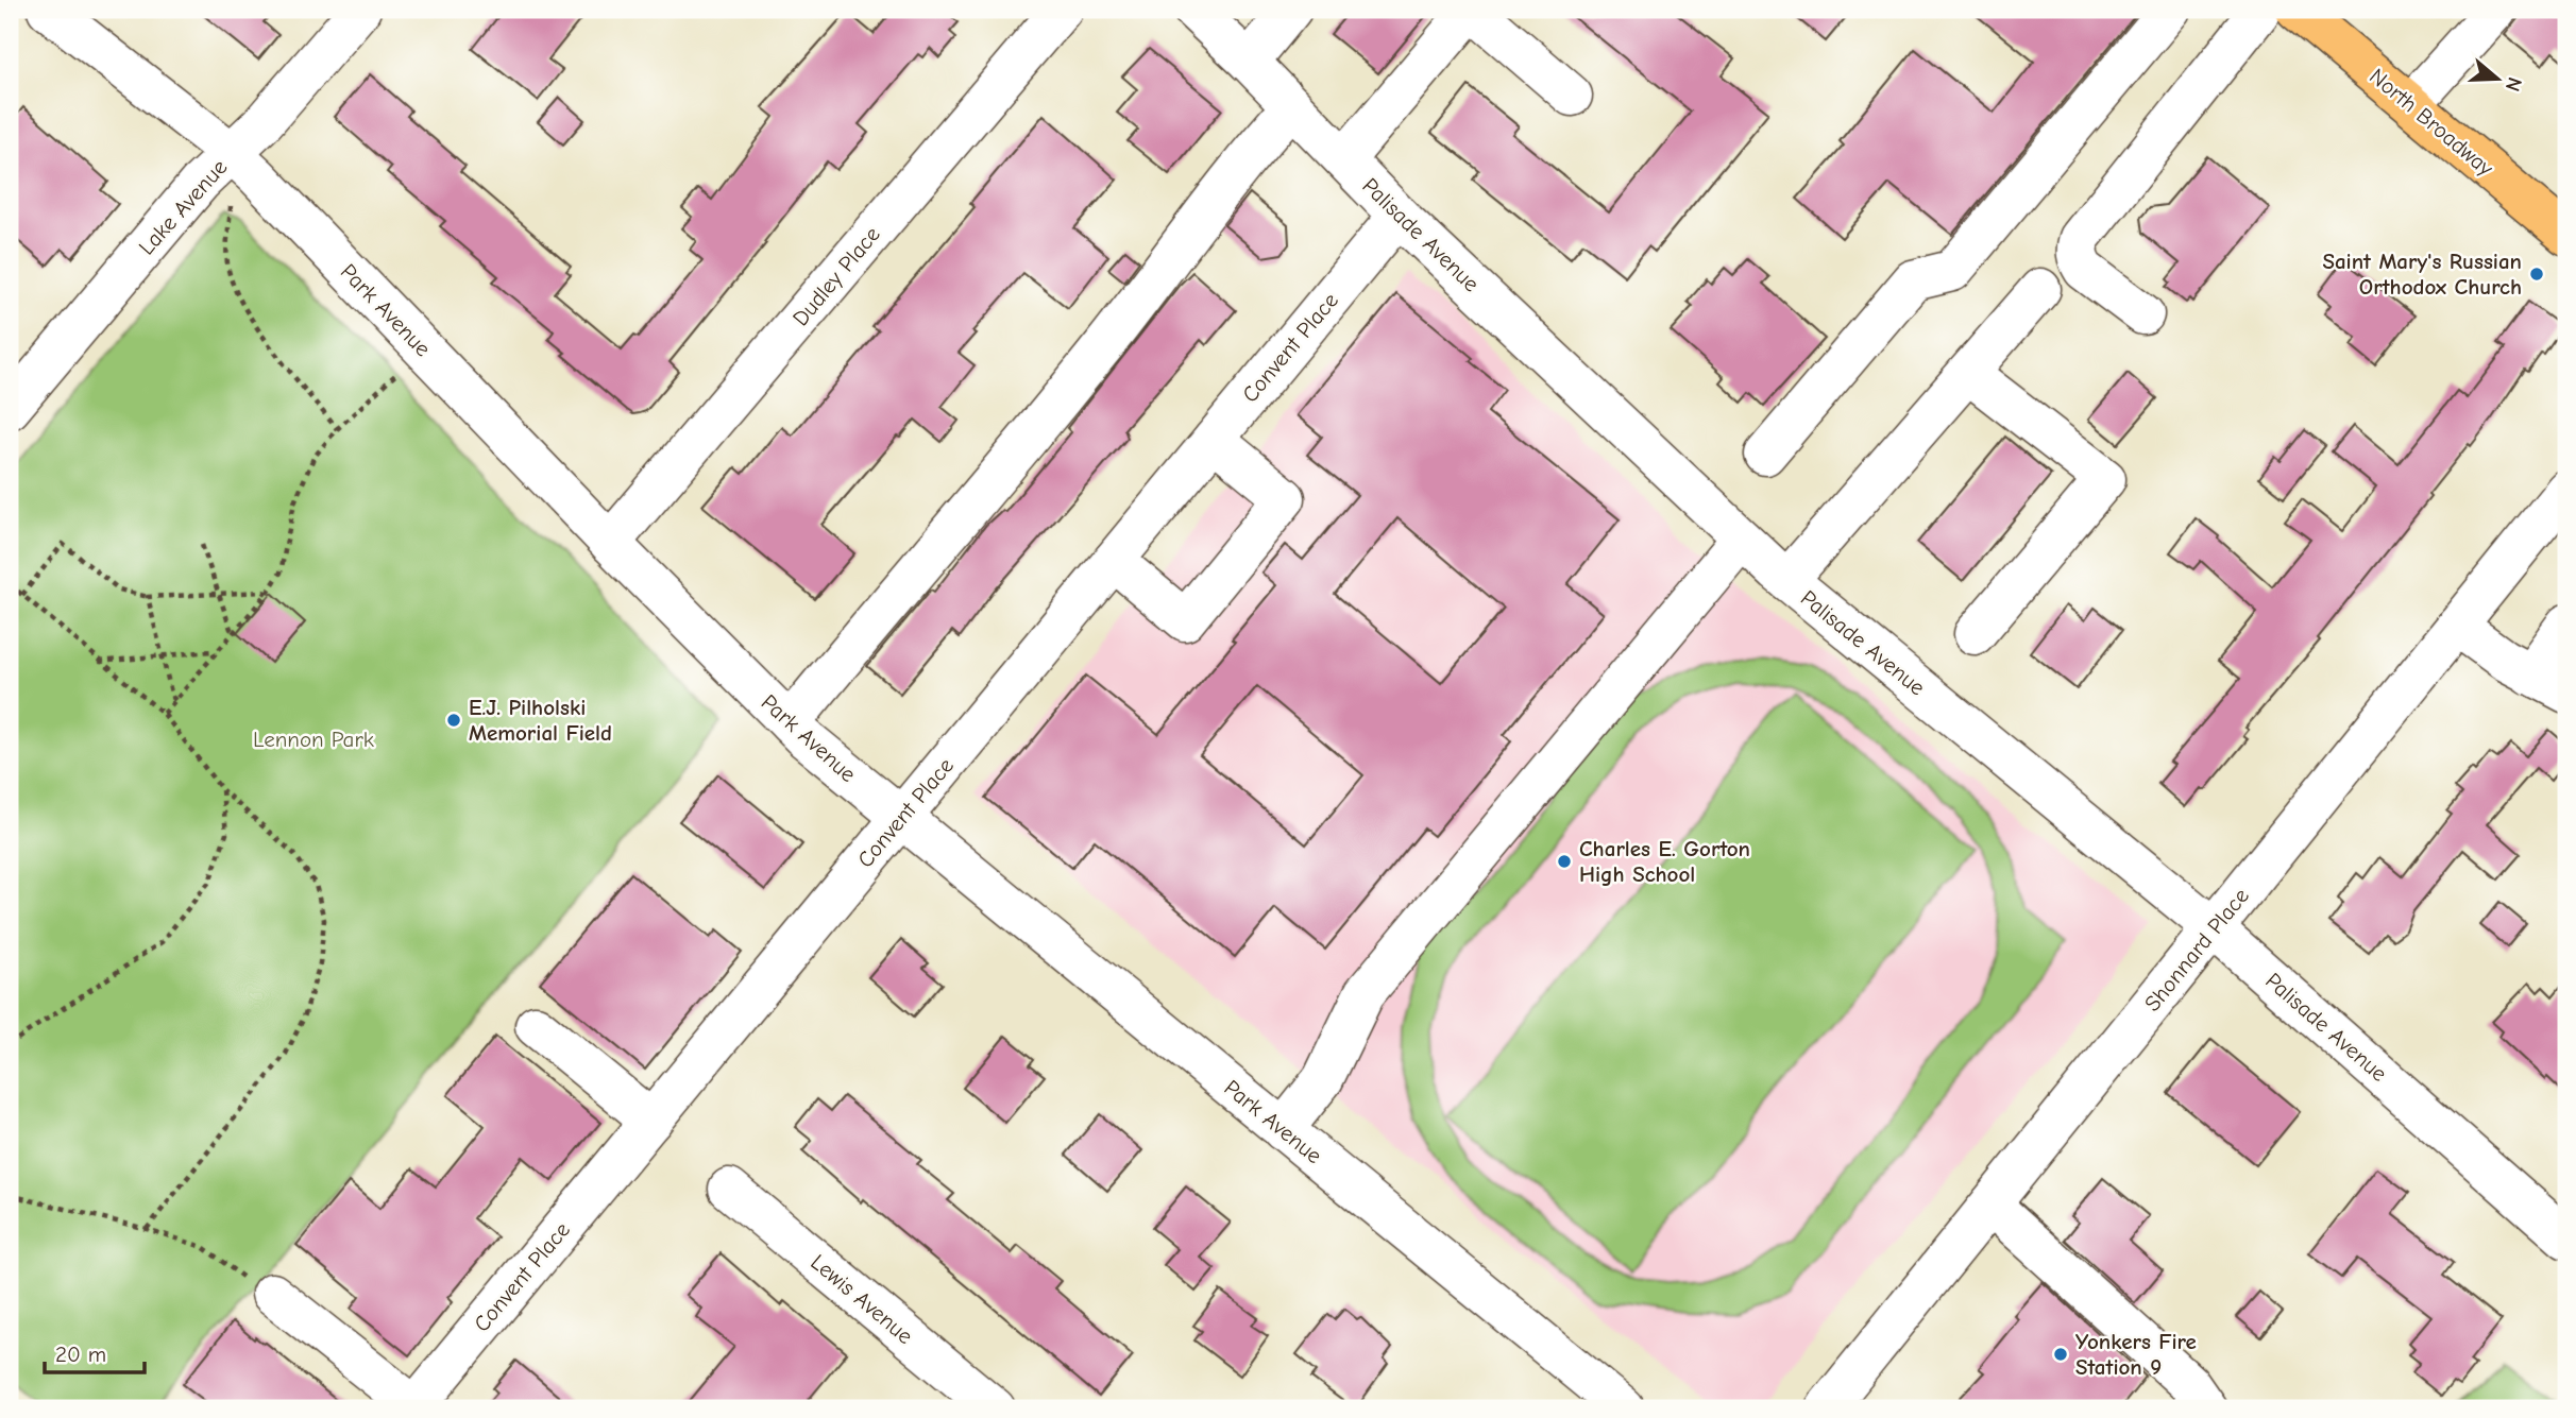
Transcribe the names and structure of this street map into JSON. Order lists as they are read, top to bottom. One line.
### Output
{"streets":{"main road":["North Broadway"],"street":["Lake Avenue","Palisade Avenue","Dudley Place","Park Avenue","Convent Place","Shonnard Place","Lewis Avenue"]},"crossings":[["Lake Avenue","Park Avenue"],["Palisade Avenue","Convent Place"],["Palisade Avenue","Shonnard Place"],["Dudley Place","Park Avenue"],["Park Avenue","Convent Place"]],"parks":["Lennon Park"],"places":["Saint Mary's Russian Orthodox Church","E.J. Pilholski Memorial Field","Charles E. Gorton High School","Yonkers Fire Station 9"],"scale_bar":"20 m","north":"right"}
